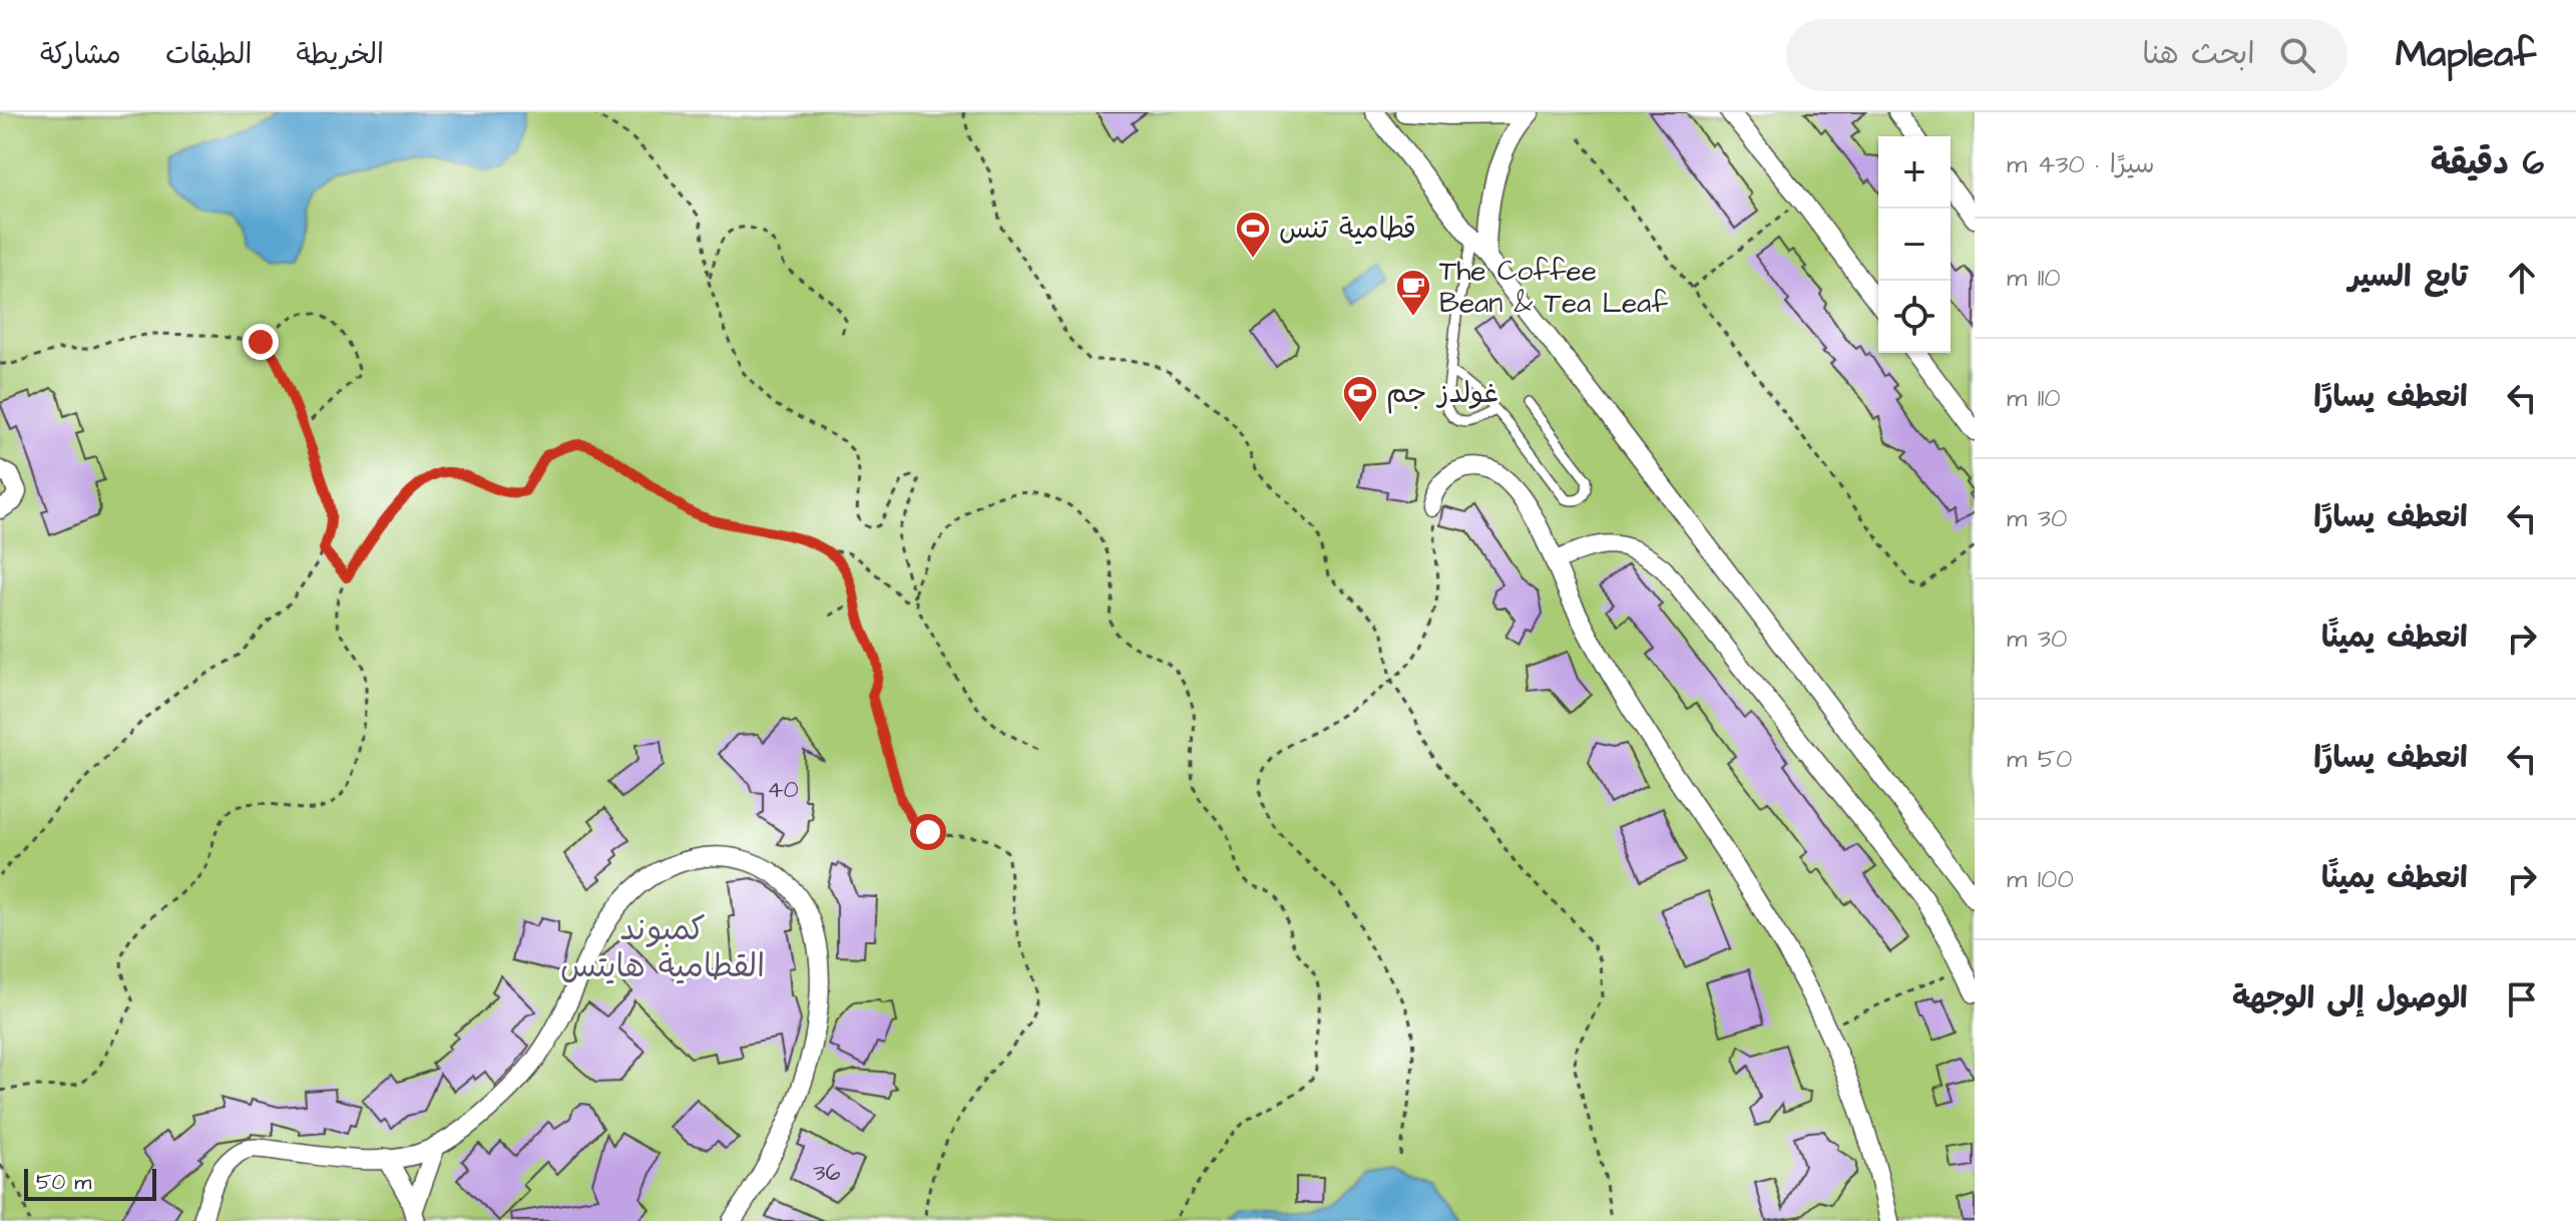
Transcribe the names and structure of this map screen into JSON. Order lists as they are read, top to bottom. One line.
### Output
{"districts":["كمبوند القطامية هايتس"],"places":{"sports":["قطامية تنس","غولدز جم"],"cafe":["The Coffee Bean & Tea Leaf"]},"house_numbers":["40","36"],"scale_bar":"50 m","page":{"header":"Mapleaf","search":"ابحث هنا","nav":["الخريطة","الطبقات","مشاركة"],"heading":["6 دقيقة","سيرًا · 430 m"],"map_buttons":["+","−"],"list":[["تابع السير","110 m"],["انعطف يسارًا","110 m"],["انعطف يسارًا","30 m"],["انعطف يمينًا","30 m"],["انعطف يسارًا","50 m"],["انعطف يمينًا","100 m"],"الوصول إلى الوجهة"],"scale":"50 m"}}
